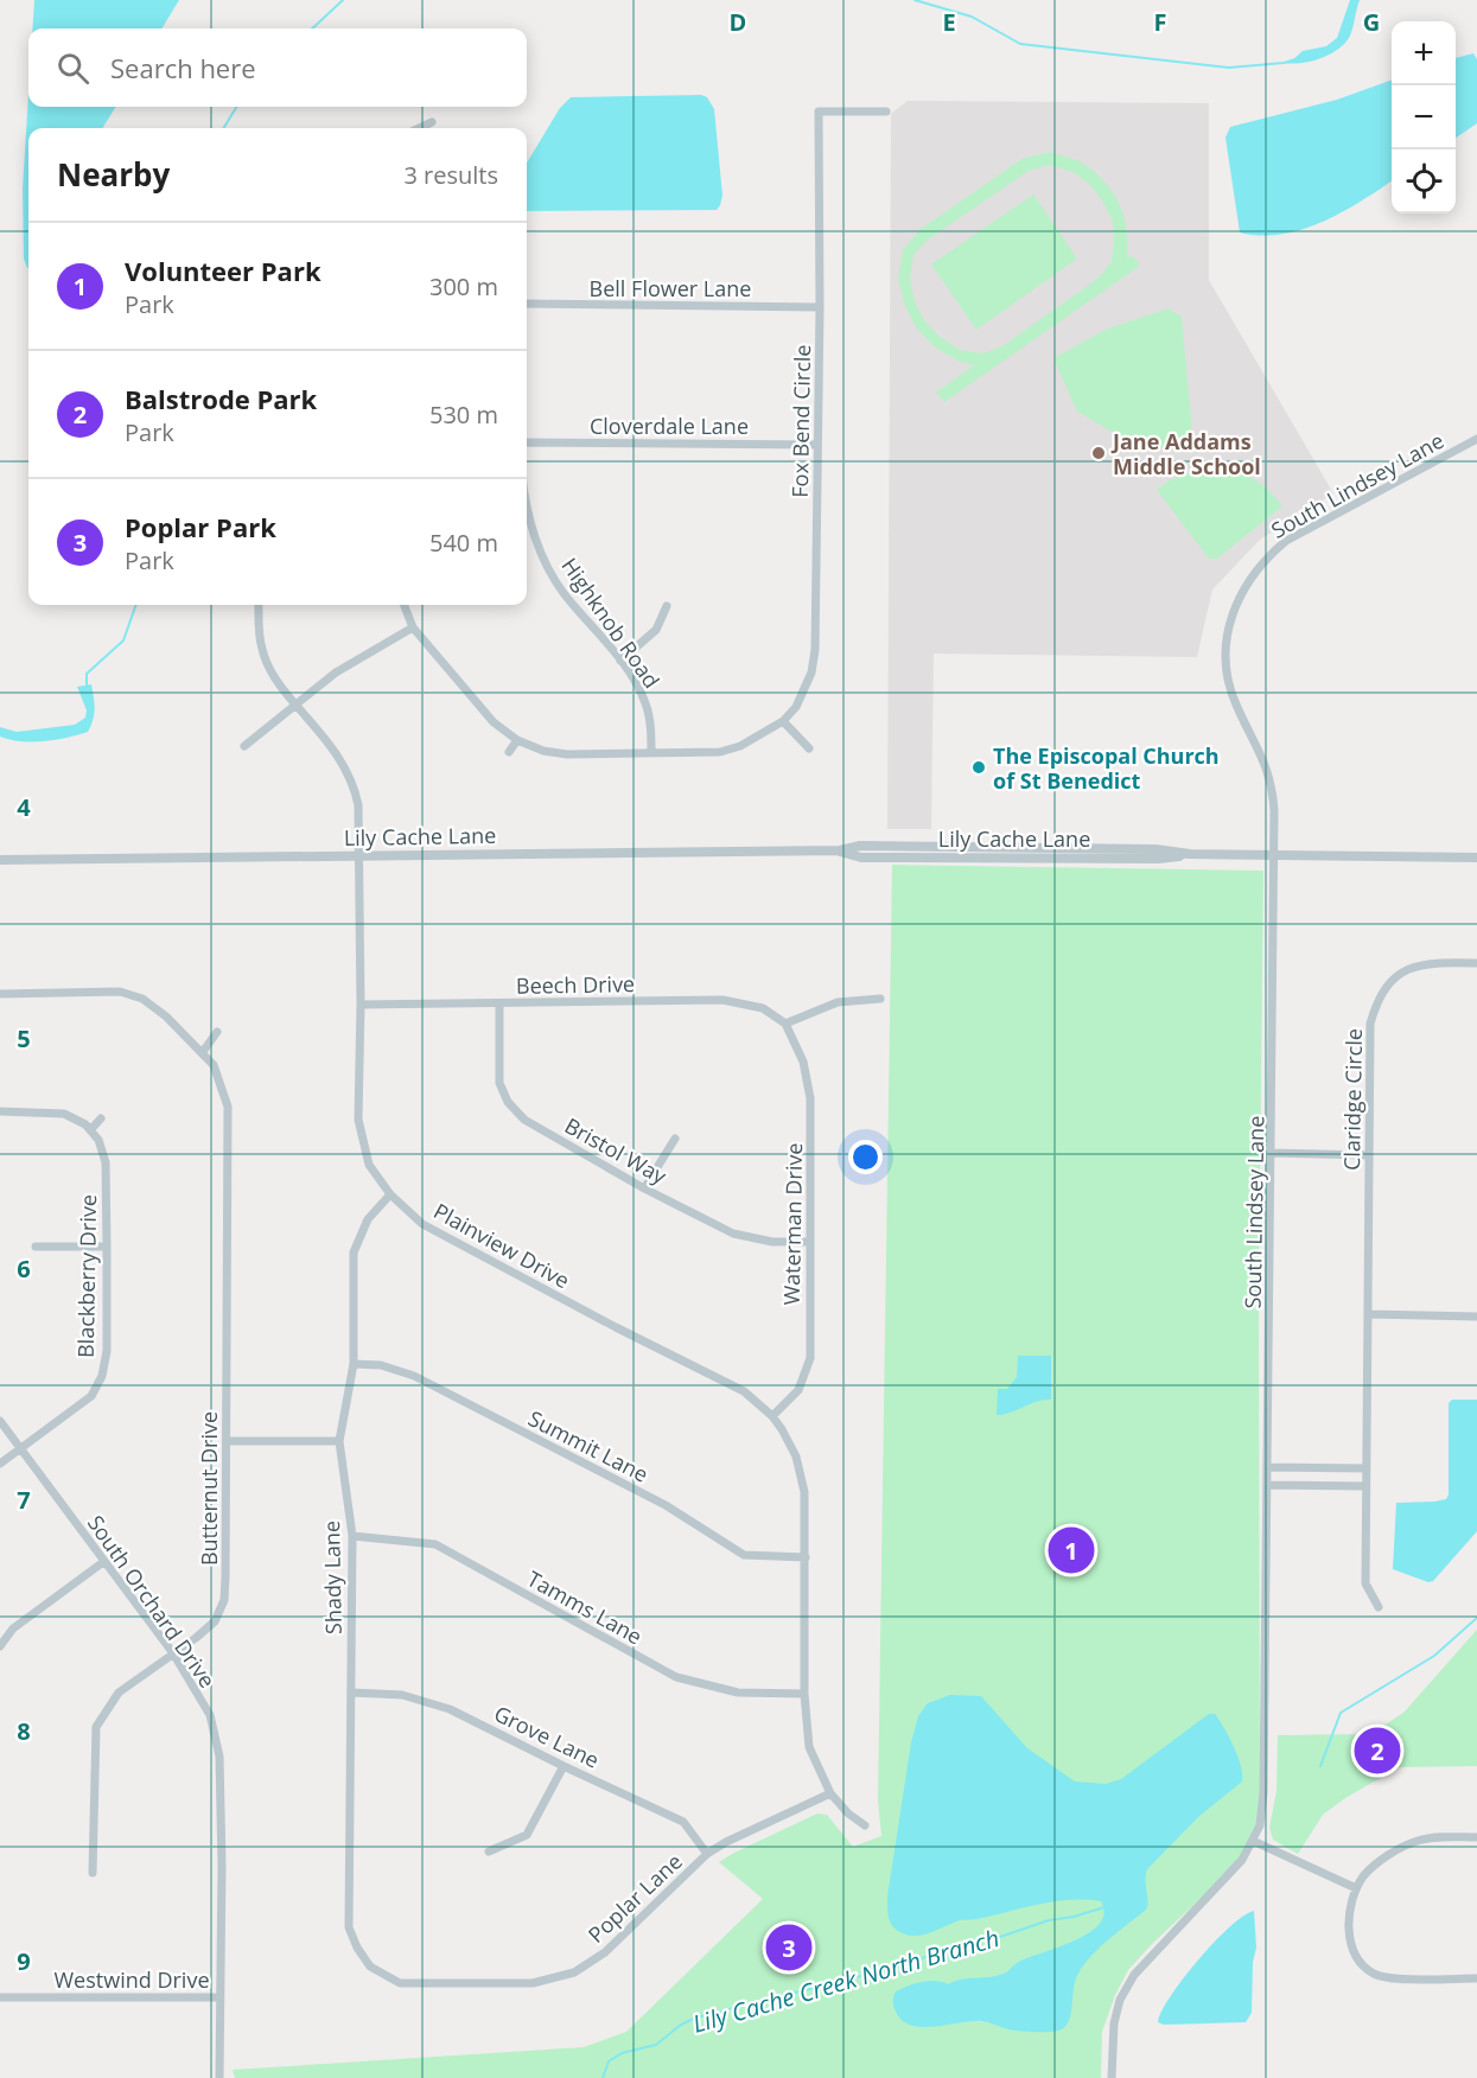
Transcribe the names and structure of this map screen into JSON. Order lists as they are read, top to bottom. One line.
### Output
{"streets":{"street":["Bell Flower Lane","Fox Bend Circle","Cloverdale Lane","South Lindsey Lane","Highknob Road","Lily Cache Lane","Beech Drive","Claridge Circle","Bristol Way","Waterman Drive","Plainview Drive","Blackberry Drive","Summit Lane","Butternut Drive","Shady Lane","South Orchard Drive","Tamms Lane","Grove Lane","Poplar Lane","Westwind Drive"]},"crossings":[["Bell Flower Lane","Fox Bend Circle"],["Fox Bend Circle","Cloverdale Lane"],["Fox Bend Circle","Highknob Road"],["South Lindsey Lane","Lily Cache Lane"],["Lily Cache Lane","Plainview Drive"],["Beech Drive","Bristol Way"],["Beech Drive","Waterman Drive"],["Beech Drive","Plainview Drive"],["Bristol Way","Waterman Drive"],["Waterman Drive","Plainview Drive"],["Plainview Drive","Summit Lane"],["Plainview Drive","Shady Lane"],["Plainview Drive","Tamms Lane"],["Plainview Drive","Poplar Lane"],["Blackberry Drive","South Orchard Drive"],["Summit Lane","Shady Lane"],["Butternut Drive","South Orchard Drive"],["Shady Lane","Tamms Lane"],["Shady Lane","Grove Lane"],["Shady Lane","Poplar Lane"],["South Orchard Drive","Westwind Drive"],["Grove Lane","Poplar Lane"]],"water":["Lily Cache Creek North Branch"],"places":["Jane Addams Middle School","The Episcopal Church of St Benedict"],"page":{"map_buttons":["+","−"],"search":"Search here","heading":["Nearby","3 results"],"list":[{"mark":"1","name":"Volunteer Park","note":"Park","value":"300 m"},{"mark":"2","name":"Balstrode Park","note":"Park","value":"530 m"},{"mark":"3","name":"Poplar Park","note":"Park","value":"540 m"}],"pins":["1","2","3"]},"grid":{"columns":["D","E","F","G"],"rows":["4","5","6","7","8","9"]}}
